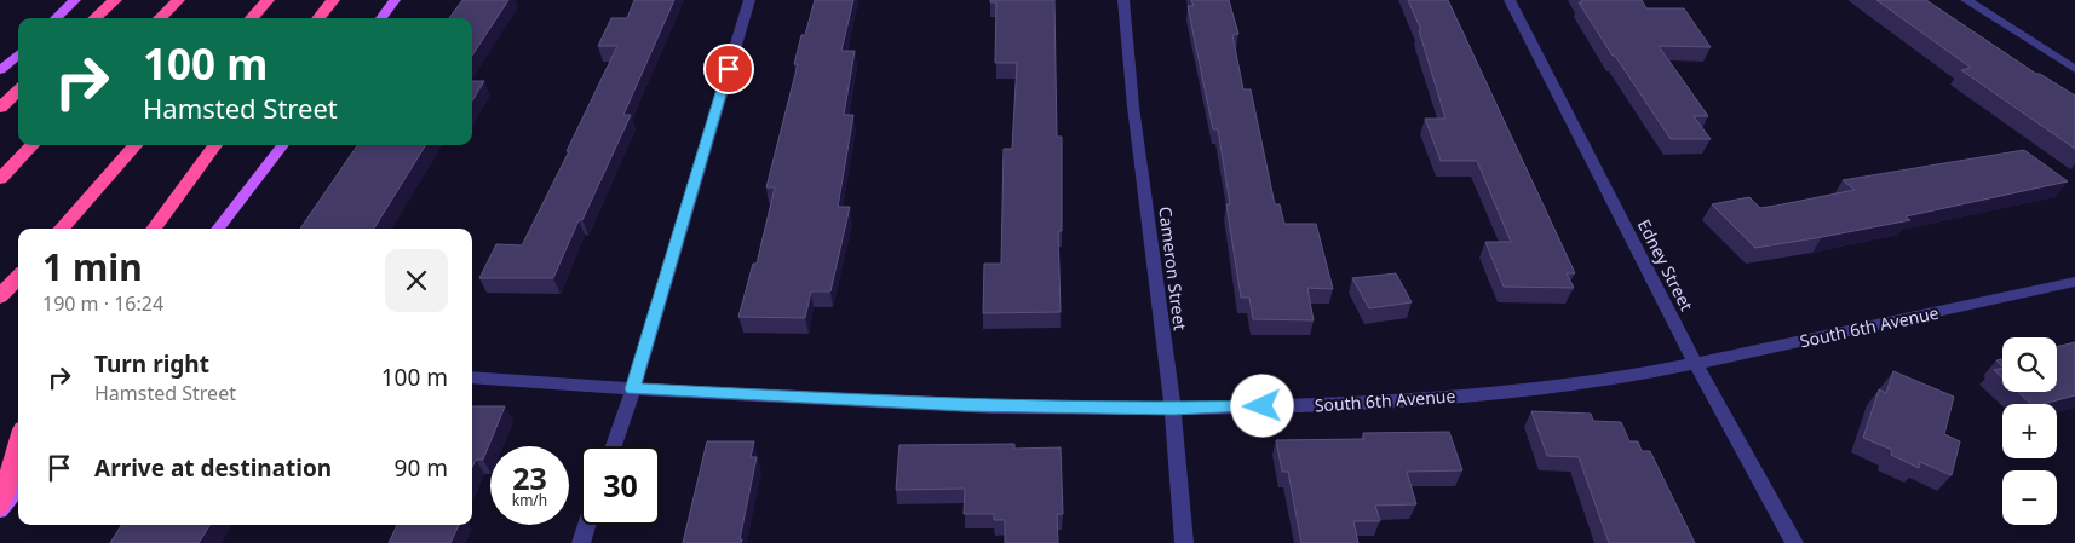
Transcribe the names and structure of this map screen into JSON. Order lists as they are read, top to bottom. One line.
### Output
{"streets":{"street":["Edney Street","Cameron Street","South 6th Avenue"]},"crossings":[["Edney Street","South 6th Avenue"],["Cameron Street","South 6th Avenue"]],"page":{"turn":["100 m","Hamsted Street"],"heading":["1 min","190 m · 16:24"],"list":[{"name":"Turn right","note":"Hamsted Street","value":"100 m"},{"name":"Arrive at destination","value":"90 m"}],"map_buttons":["+","−"],"speed":"23 km/h","limit":"30"}}
